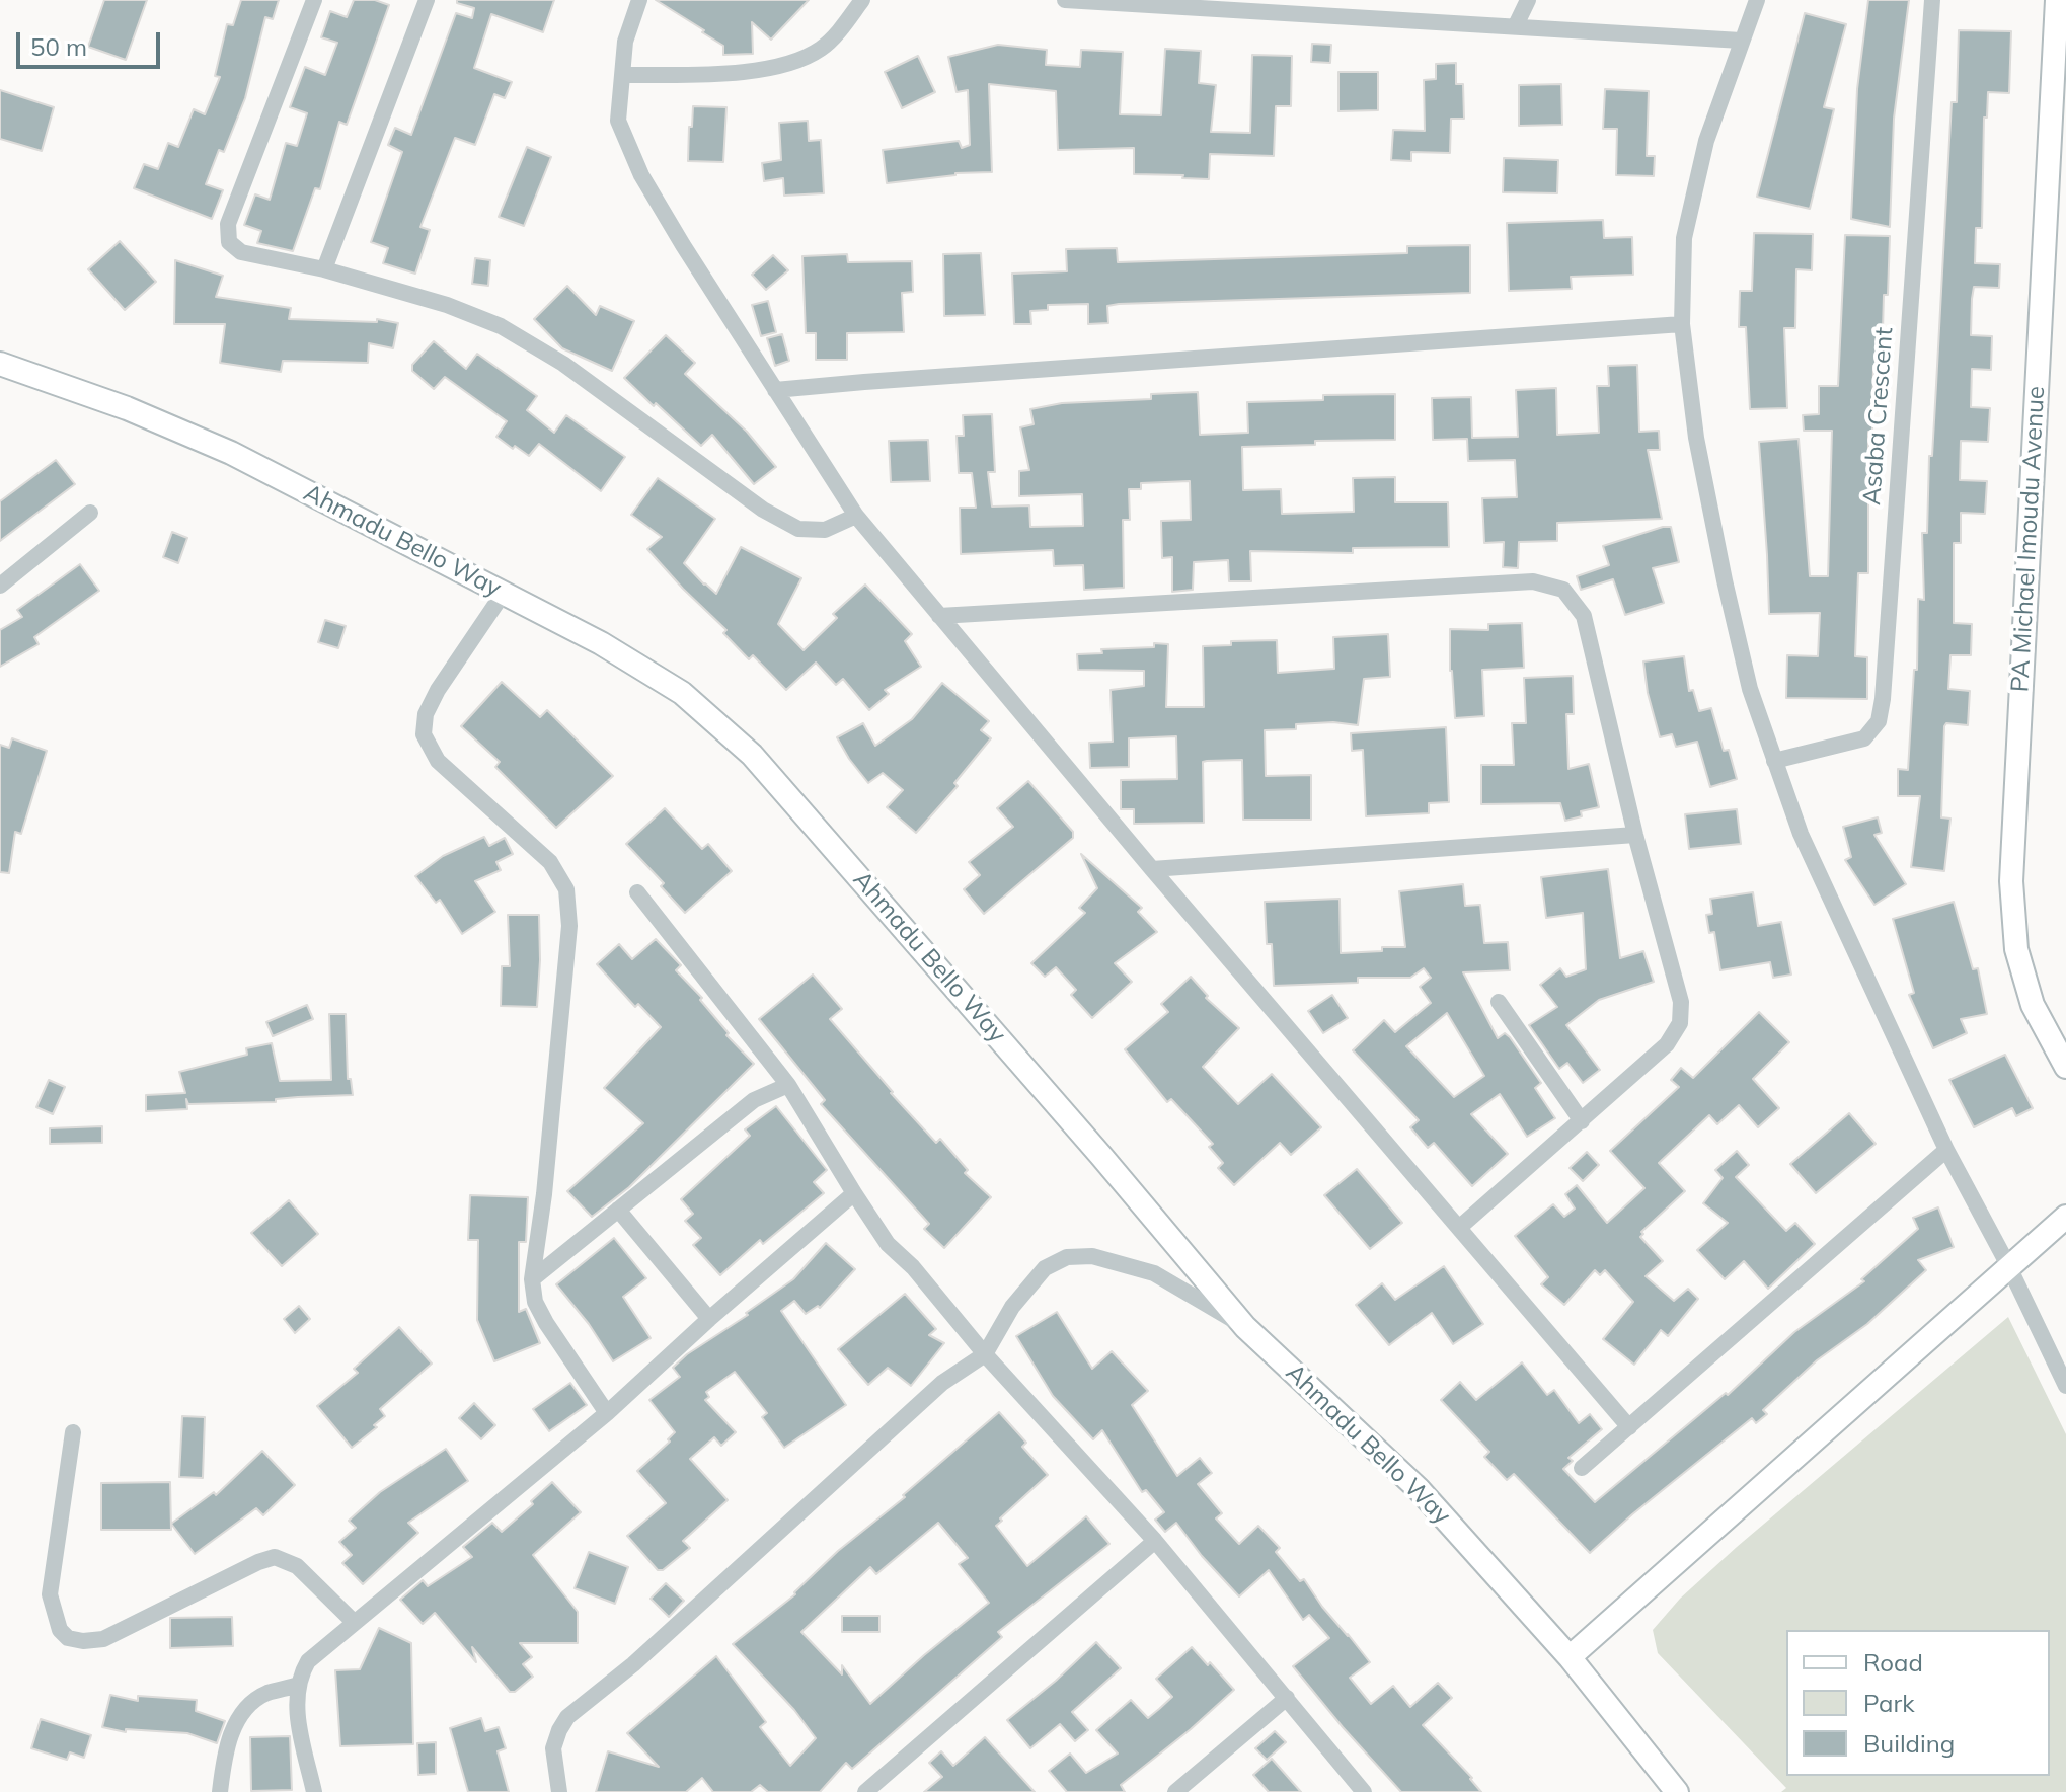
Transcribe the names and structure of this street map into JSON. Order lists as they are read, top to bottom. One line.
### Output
{"streets":{"street":["Asaba Crescent","PA Michael Imoudu Avenue","Ahmadu Bello Way"]},"legend":["Road","Park","Building"],"scale_bar":"50 m"}
